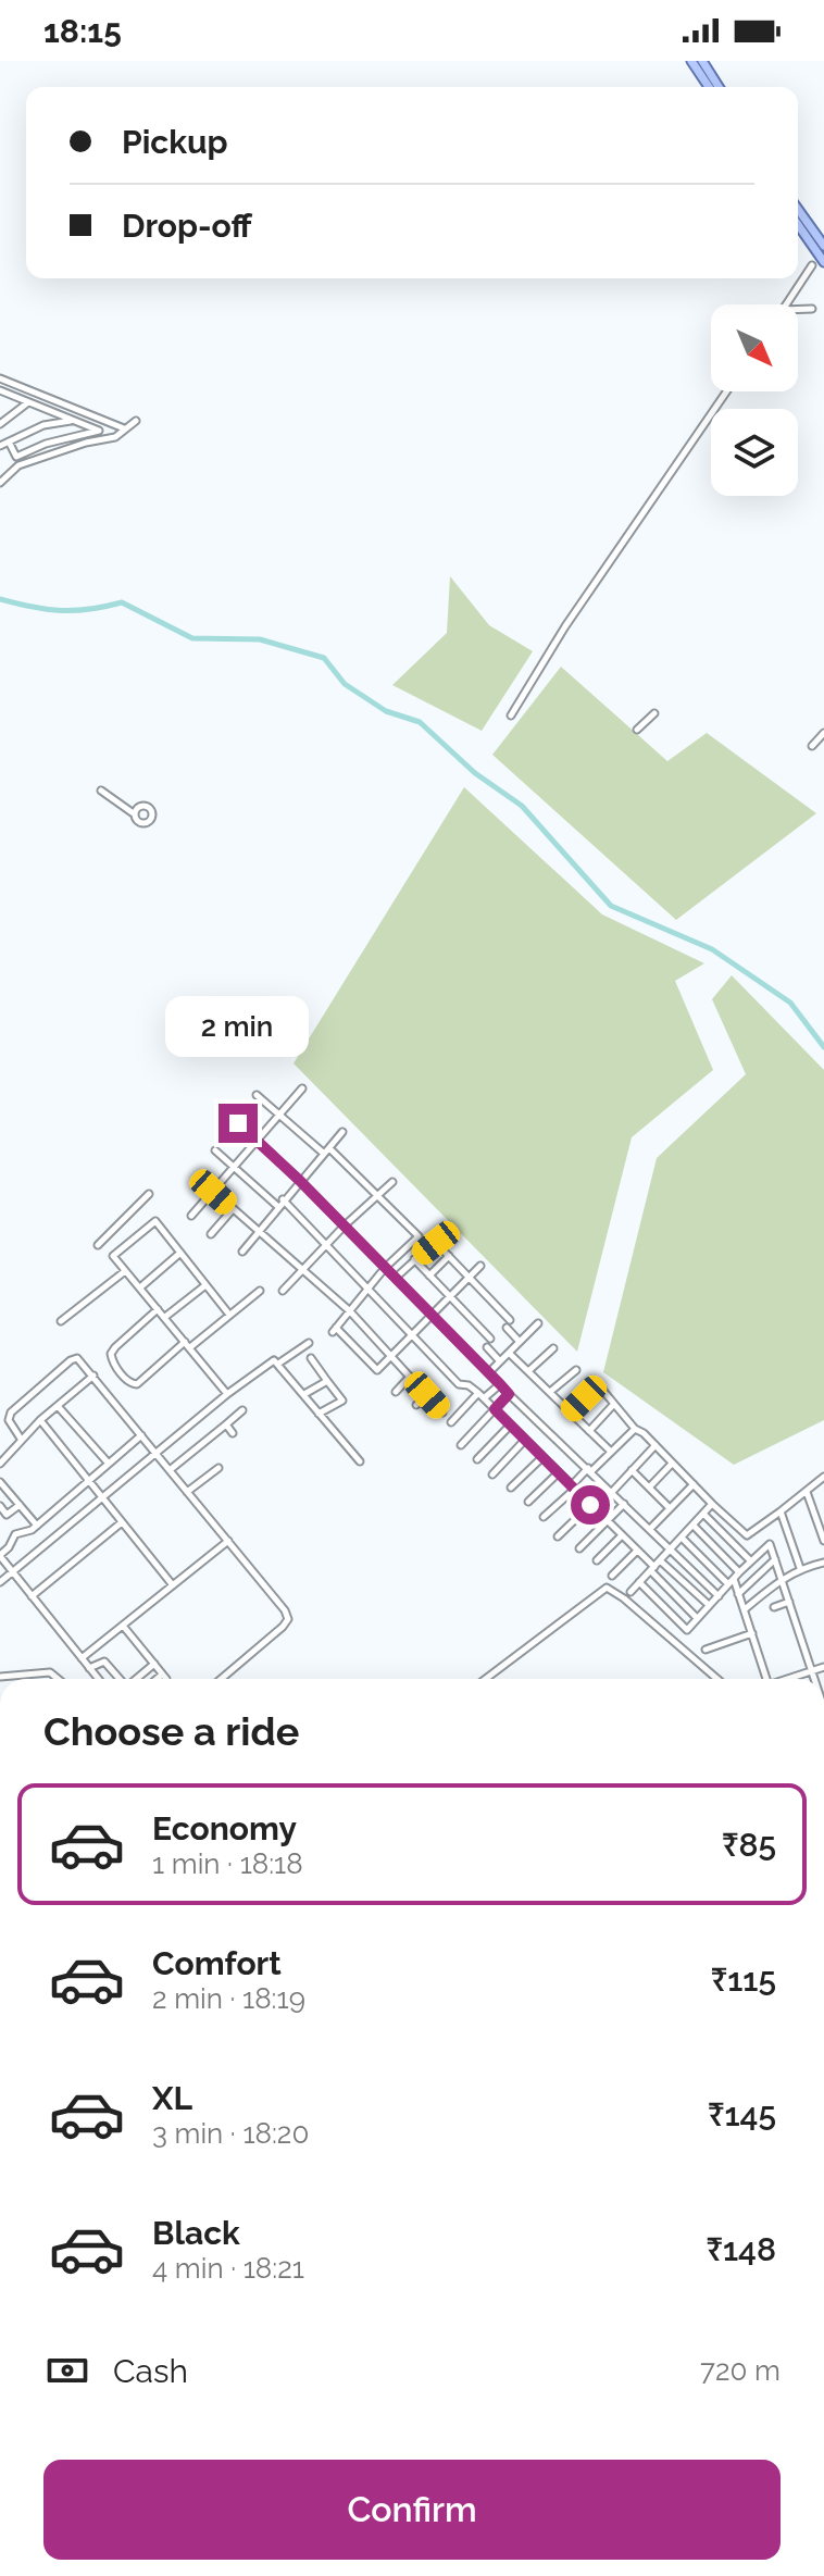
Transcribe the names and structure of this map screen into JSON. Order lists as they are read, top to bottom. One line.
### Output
{"north":"bottom right","page":{"status":"18:15","banner":["Pickup","Drop-off"],"bubble":"2 min","heading":"Choose a ride","list":[{"name":"Economy","note":"1 min · 18:18","value":"₹85"},{"name":"Comfort","note":"2 min · 18:19","value":"₹115"},{"name":"XL","note":"3 min · 18:20","value":"₹145"},{"name":"Black","note":"4 min · 18:21","value":"₹148"}],"pay":["Cash","720 m"],"buttons":"Confirm"}}
